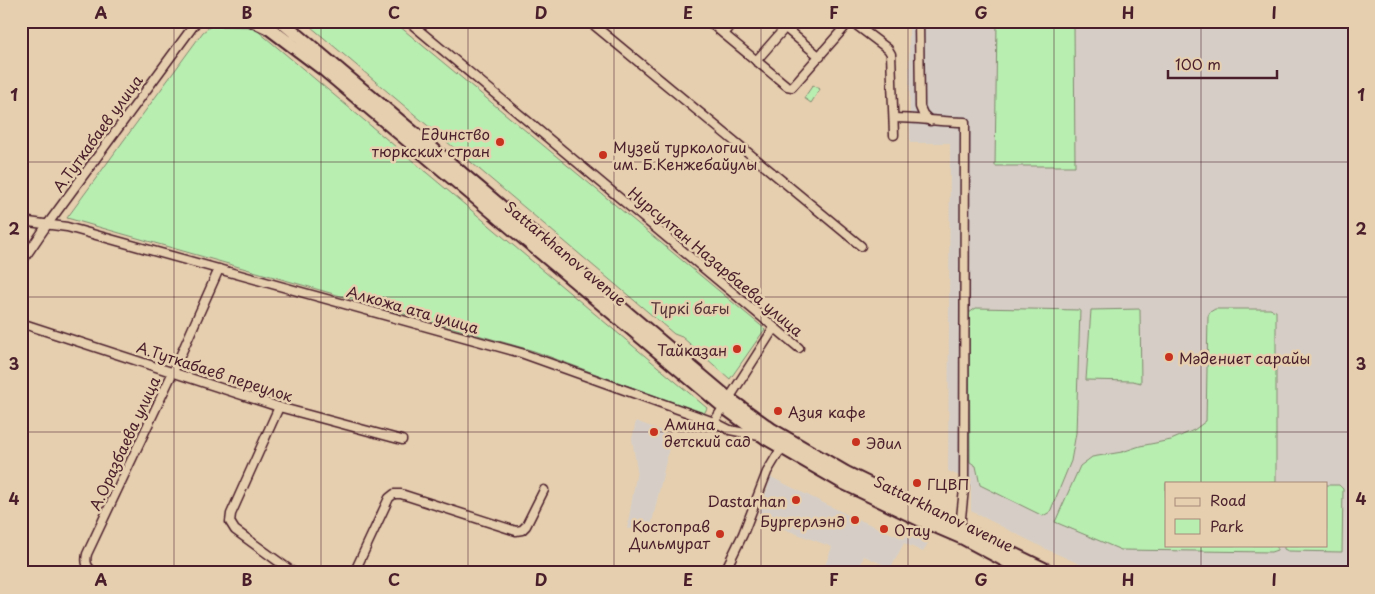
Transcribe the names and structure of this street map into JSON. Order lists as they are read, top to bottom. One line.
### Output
{"streets":{"main road":["Sattarkhanov avenue"],"street":["А.Туткабаев улица","Нурсултан Назарбаева улица","Алкожа ата улица","А.Туткабаев переулок","А.Оразбаева улица"]},"crossings":[["А.Туткабаев улица","Алкожа ата улица"],["Sattarkhanov avenue","Алкожа ата улица"],["Алкожа ата улица","А.Оразбаева улица"],["А.Туткабаев переулок","А.Оразбаева улица"]],"parks":["Түркі бағы"],"places":["Единство тюркских стран","Музей туркологии им. Б.Кенжебайулы","Тайказан","Мәдениет сарайы","Азия кафе","Амина детский сад","Эдил","ГЦВП","Dastarhan","Бургерлэнд","Отау","Костоправ Дильмурат"],"legend":["Road","Park"],"scale_bar":"100 m","grid":{"columns":["A","B","C","D","E","F","G","H","I"],"rows":["1","2","3","4"]}}
